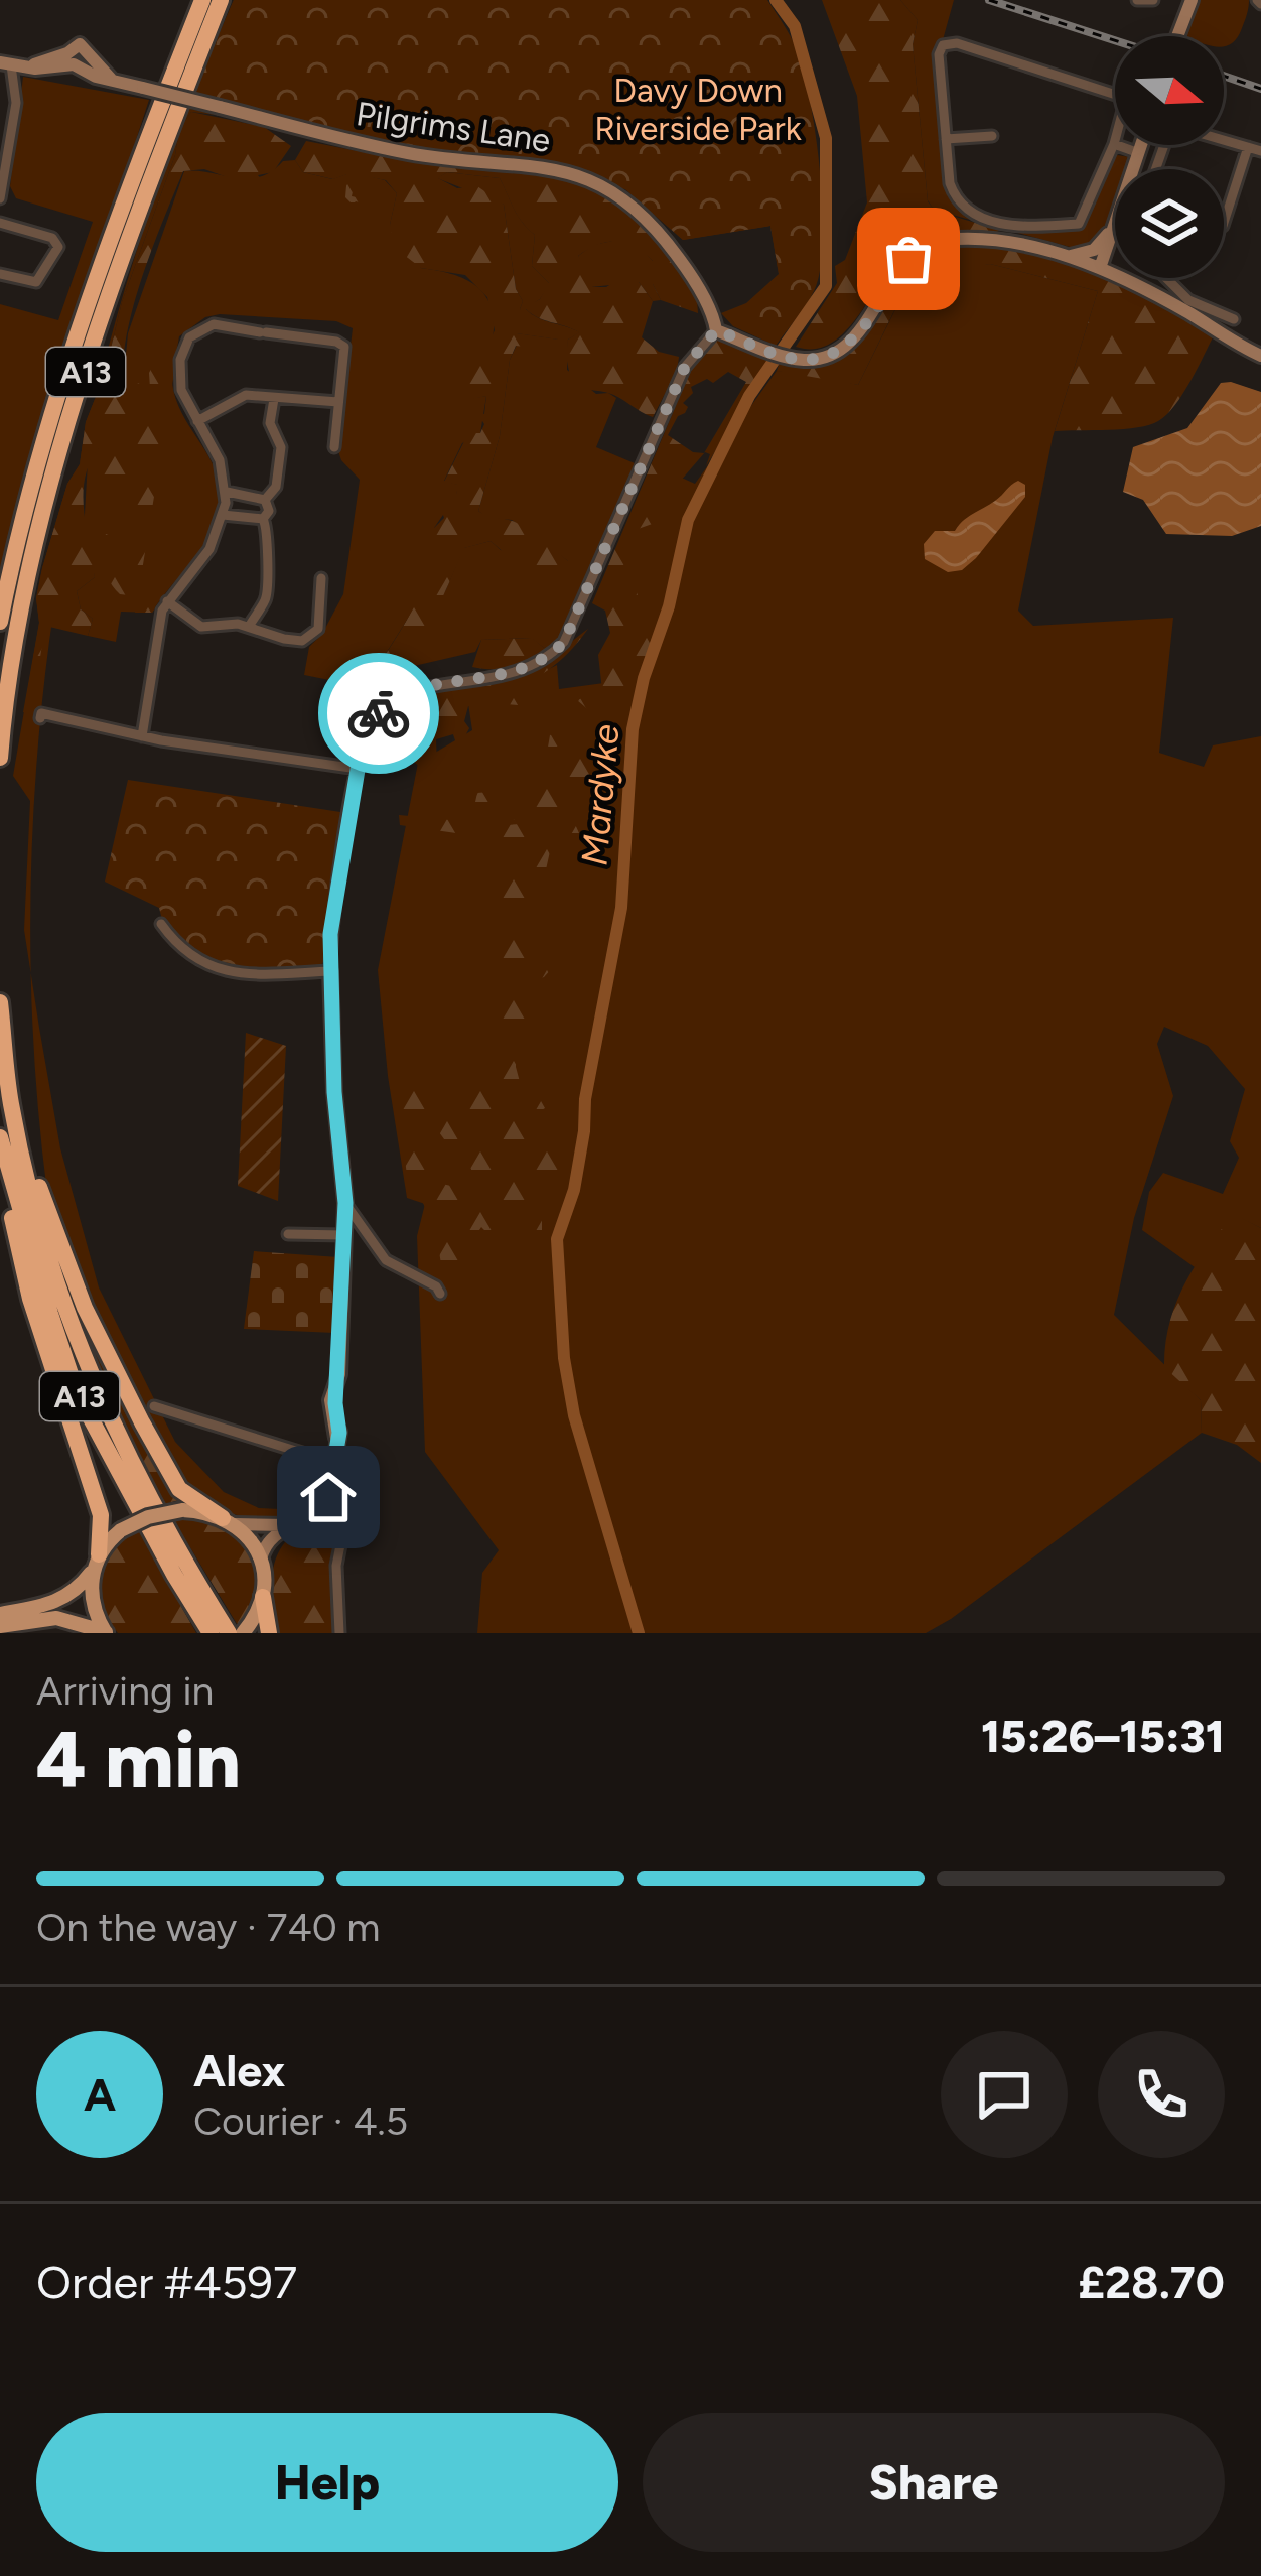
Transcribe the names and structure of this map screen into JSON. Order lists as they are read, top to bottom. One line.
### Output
{"streets":{"highway":["A13"],"main road":["Pilgrims Lane"]},"water":["Mardyke"],"parks":["Davy Down Riverside Park"],"north":"right","page":{"heading":["4 min","Arriving in","15:26–15:31"],"panel":["Alex","Courier · 4.5","Order #4597","£28.70"],"bar":"On the way · 740 m","round":"A","buttons":["Help","Share"]}}
